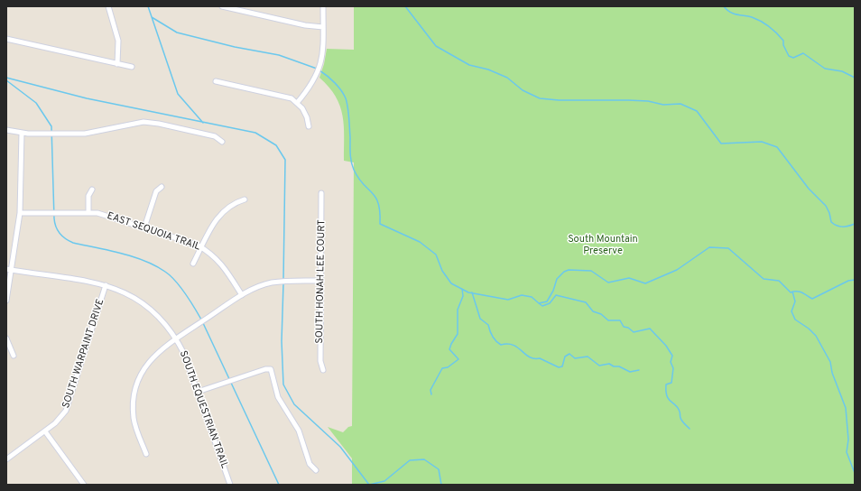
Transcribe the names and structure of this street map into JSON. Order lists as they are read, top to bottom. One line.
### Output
{"streets":{"street":["EAST SEQUOIA TRAIL","SOUTH HONAH LEE COURT","SOUTH WARPAINT DRIVE","SOUTH EQUESTRIAN TRAIL"]},"crossings":[["SOUTH WARPAINT DRIVE","SOUTH EQUESTRIAN TRAIL"]],"parks":["South Mountain Preserve"]}
